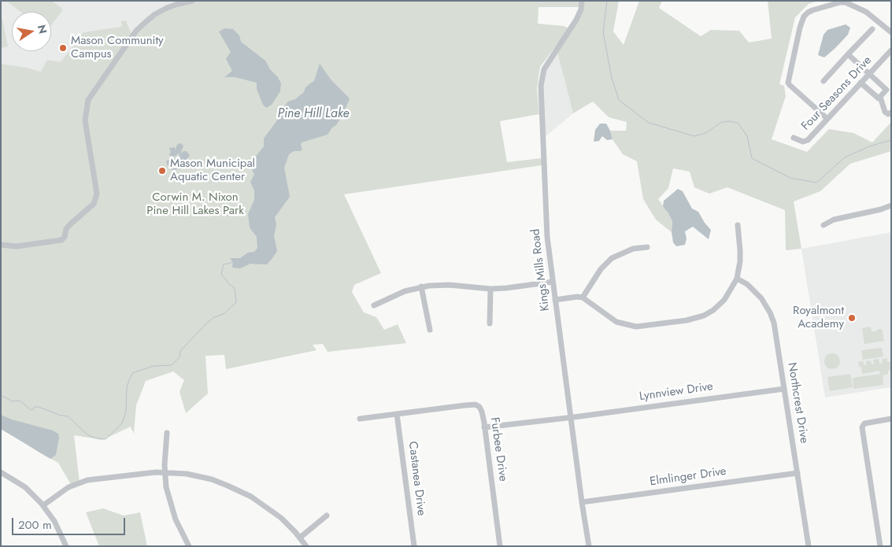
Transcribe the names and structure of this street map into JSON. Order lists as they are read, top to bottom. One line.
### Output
{"streets":{"street":["Four Seasons Drive","Kings Mills Road","Lynnview Drive","Northcrest Drive","Furbee Drive","Elmlinger Drive","Castanea Drive"]},"crossings":[["Kings Mills Road","Lynnview Drive"],["Kings Mills Road","Elmlinger Drive"],["Lynnview Drive","Northcrest Drive"],["Lynnview Drive","Furbee Drive"],["Northcrest Drive","Elmlinger Drive"],["Furbee Drive","Castanea Drive"]],"water":["Pine Hill Lake"],"parks":["Corwin M. Nixon Pine Hill Lakes Park"],"places":["Mason Community Campus","Mason Municipal Aquatic Center","Royalmont Academy"],"scale_bar":"200 m","north":"right"}
